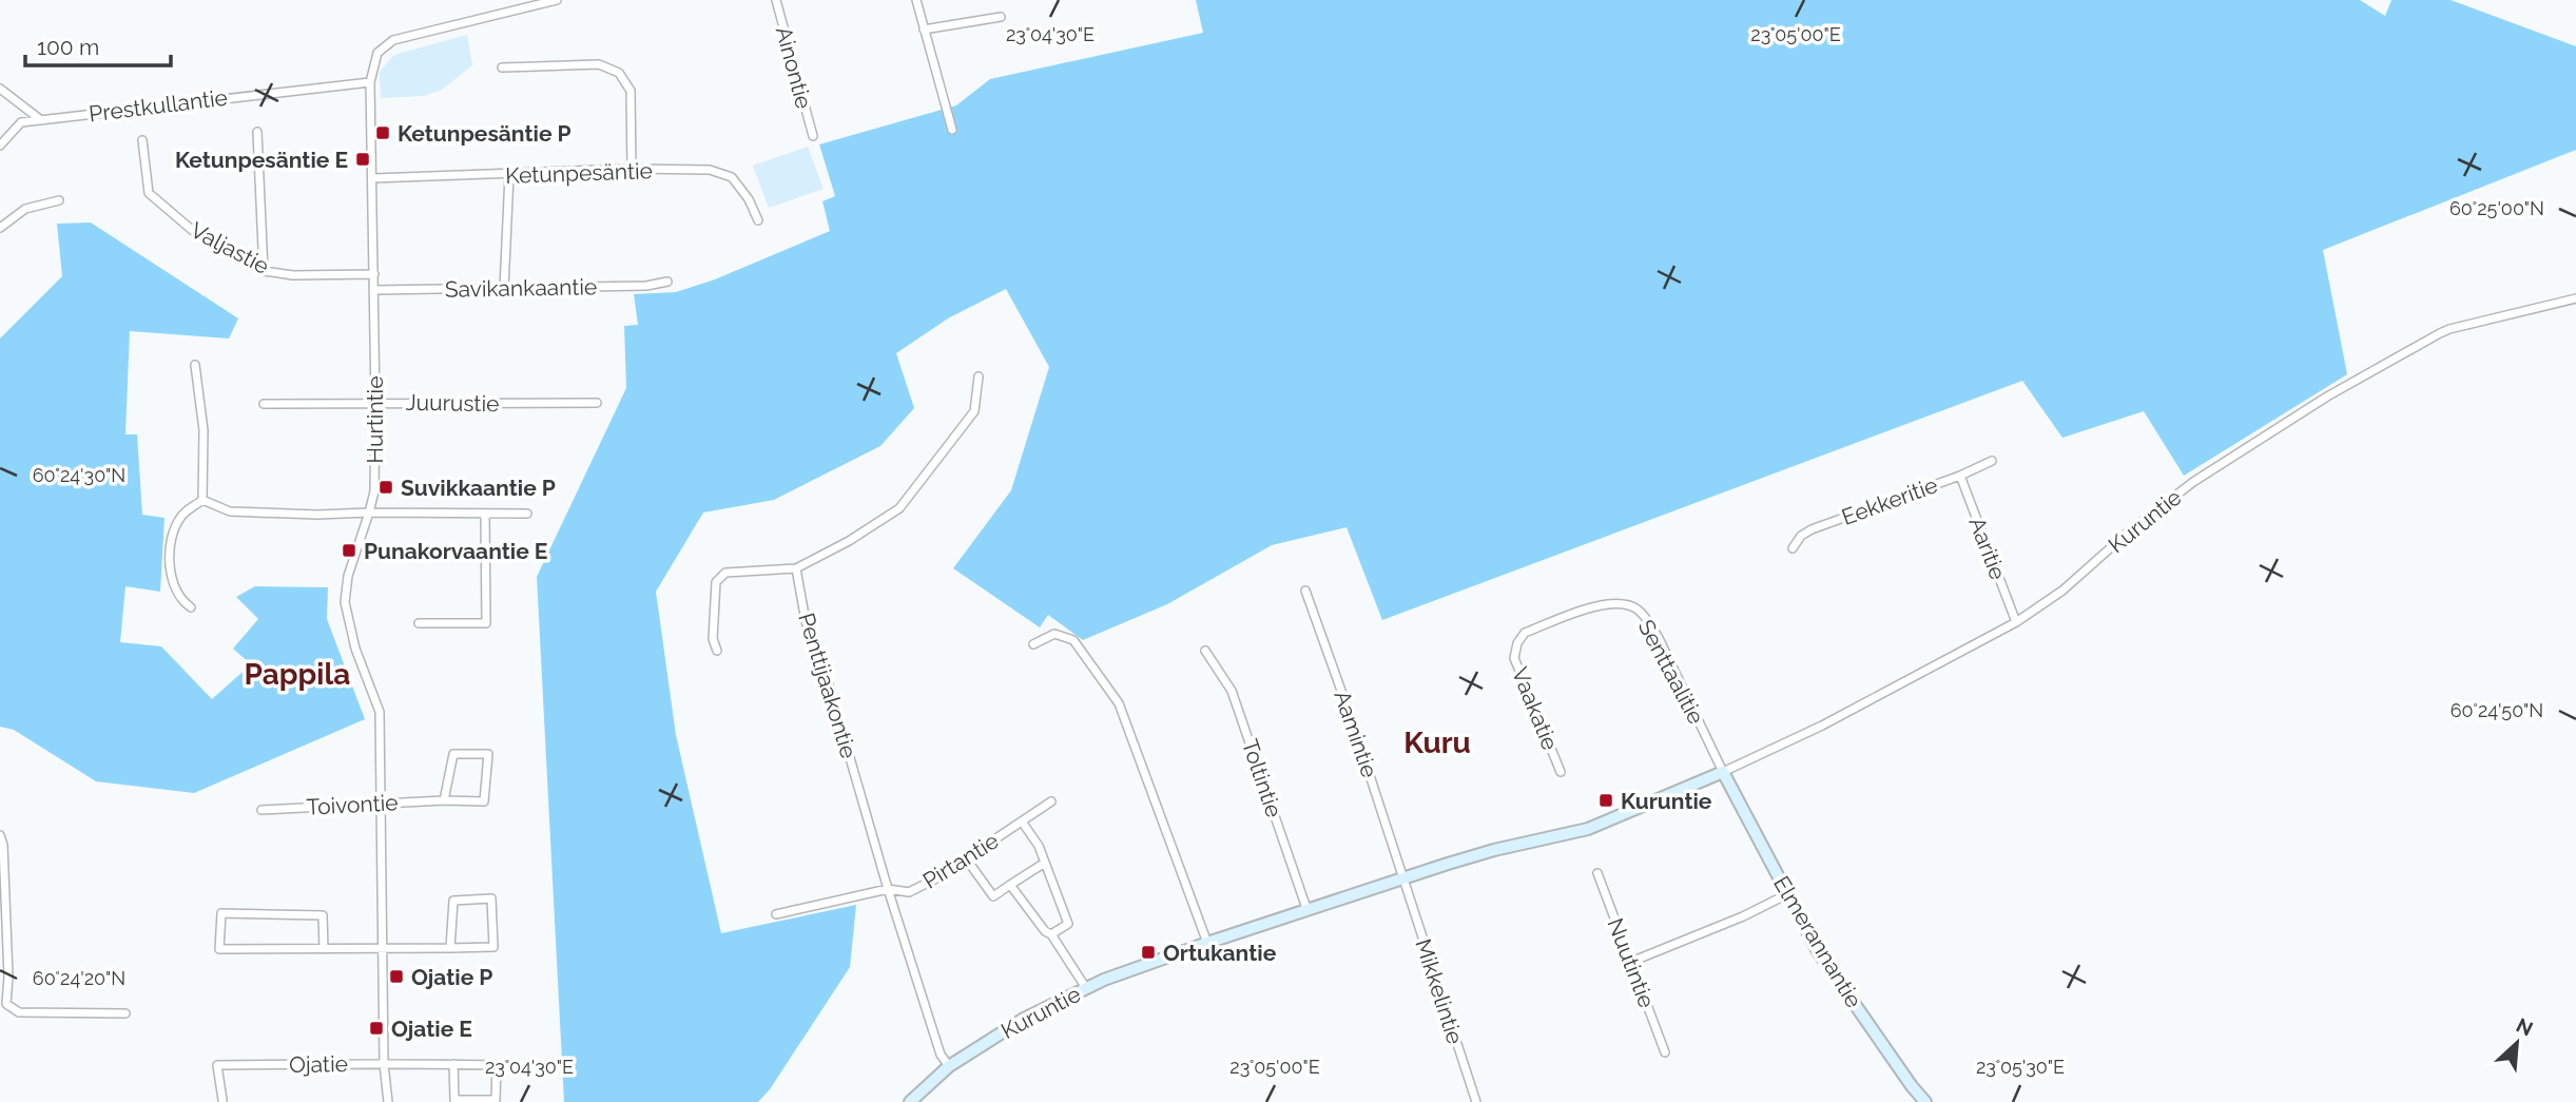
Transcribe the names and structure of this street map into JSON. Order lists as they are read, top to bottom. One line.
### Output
{"streets":{"street":["Ainontie","Prestkullantie","Ketunpesäntie","Valjastie","Savikankaantie","Juurustie","Hurtintie","Eekkeritie","Kuruntie","Aaritie","Senttaalitie","Penttijaakontie","Vaakatie","Aamintie","Toltintie","Toivontie","Pirtantie","Elmerannantie","Nuutintie","Mikkelintie","Ojatie"]},"crossings":[["Prestkullantie","Hurtintie"],["Ketunpesäntie","Hurtintie"],["Valjastie","Hurtintie"],["Savikankaantie","Hurtintie"],["Juurustie","Hurtintie"],["Hurtintie","Toivontie"],["Hurtintie","Ojatie"],["Eekkeritie","Aaritie"],["Kuruntie","Aaritie"],["Kuruntie","Senttaalitie"],["Kuruntie","Penttijaakontie"],["Kuruntie","Aamintie"],["Kuruntie","Toltintie"],["Kuruntie","Elmerannantie"],["Kuruntie","Mikkelintie"],["Senttaalitie","Vaakatie"],["Senttaalitie","Elmerannantie"],["Penttijaakontie","Pirtantie"],["Aamintie","Mikkelintie"]],"districts":["Pappila","Kuru"],"places":{"transit":["Ketunpesäntie P","Ketunpesäntie E","Suvikkaantie P","Punakorvaantie E","Kuruntie","Ortukantie","Ojatie P","Ojatie E"]},"scale_bar":"100 m","north":"top right","coordinates":["23°04'30\"E","23°05'00\"E","60°25'00\"N","60°24'30\"N","60°24'50\"N","60°24'20\"N","23°05'30\"E"]}
